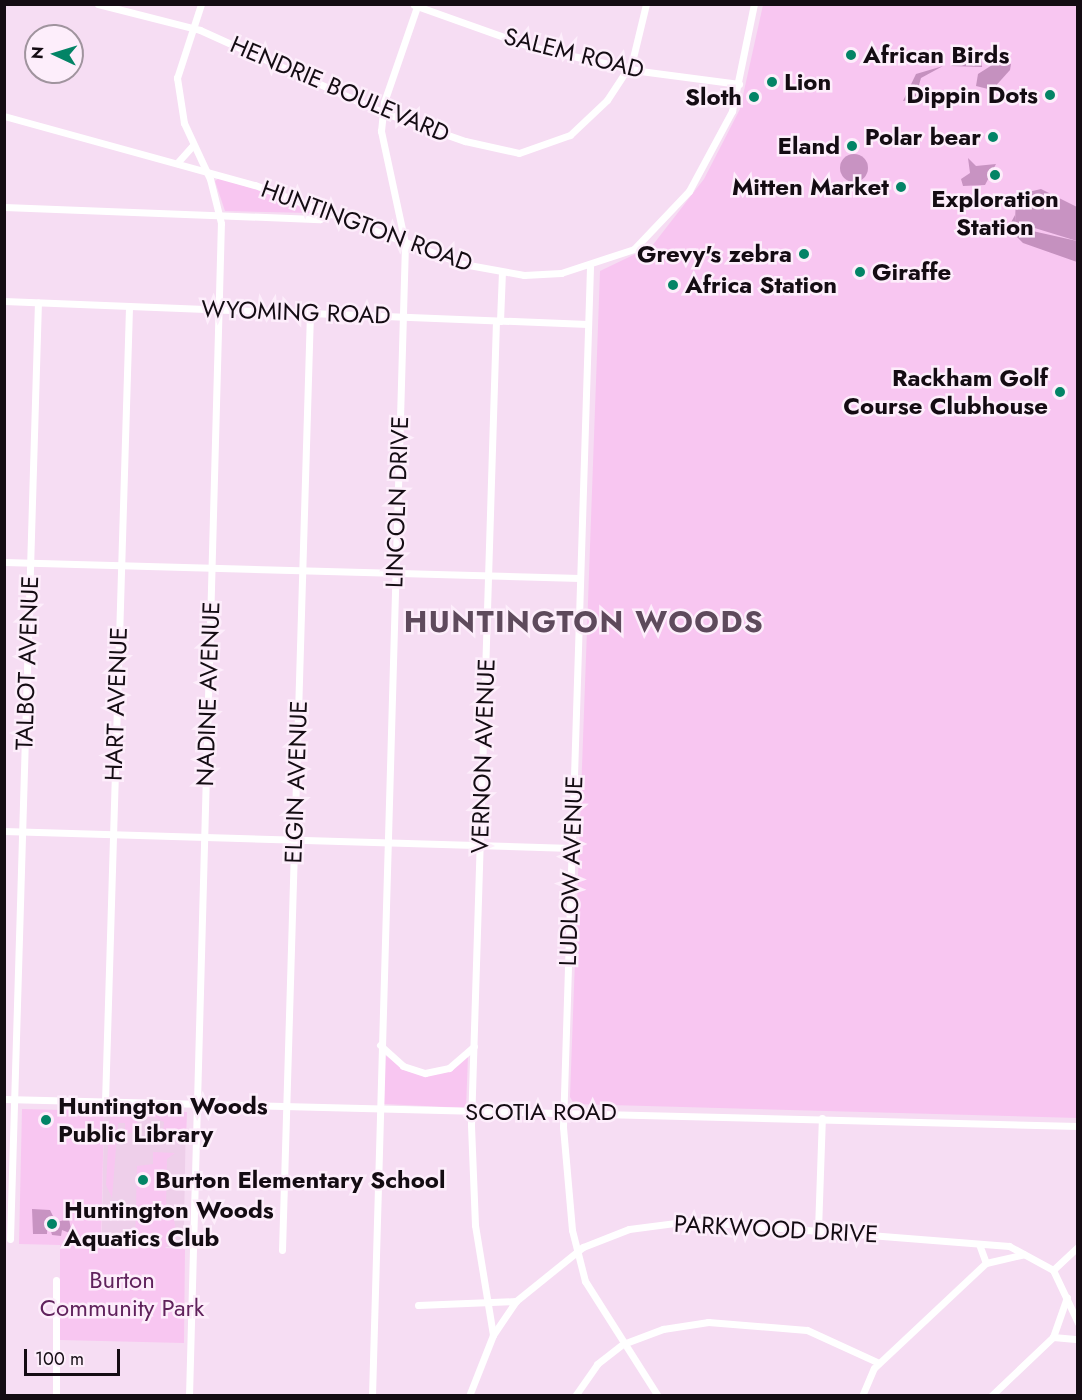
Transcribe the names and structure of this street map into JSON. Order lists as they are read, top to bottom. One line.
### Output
{"streets":{"street":["SALEM ROAD","HENDRIE BOULEVARD","HUNTINGTON ROAD","WYOMING ROAD","LINCOLN DRIVE","TALBOT AVENUE","NADINE AVENUE","HART AVENUE","VERNON AVENUE","ELGIN AVENUE","LUDLOW AVENUE","SCOTIA ROAD","PARKWOOD DRIVE"]},"crossings":[["SALEM ROAD","HENDRIE BOULEVARD"],["SALEM ROAD","HUNTINGTON ROAD"],["SALEM ROAD","LINCOLN DRIVE"],["HENDRIE BOULEVARD","LINCOLN DRIVE"],["HENDRIE BOULEVARD","NADINE AVENUE"],["HUNTINGTON ROAD","LINCOLN DRIVE"],["HUNTINGTON ROAD","NADINE AVENUE"],["HUNTINGTON ROAD","VERNON AVENUE"],["HUNTINGTON ROAD","LUDLOW AVENUE"],["WYOMING ROAD","LINCOLN DRIVE"],["WYOMING ROAD","TALBOT AVENUE"],["WYOMING ROAD","NADINE AVENUE"],["WYOMING ROAD","HART AVENUE"],["WYOMING ROAD","VERNON AVENUE"],["WYOMING ROAD","ELGIN AVENUE"],["WYOMING ROAD","LUDLOW AVENUE"],["LINCOLN DRIVE","SCOTIA ROAD"],["TALBOT AVENUE","SCOTIA ROAD"],["NADINE AVENUE","SCOTIA ROAD"],["HART AVENUE","SCOTIA ROAD"],["VERNON AVENUE","SCOTIA ROAD"],["VERNON AVENUE","PARKWOOD DRIVE"],["ELGIN AVENUE","SCOTIA ROAD"],["LUDLOW AVENUE","SCOTIA ROAD"],["LUDLOW AVENUE","PARKWOOD DRIVE"]],"districts":["HUNTINGTON WOODS"],"parks":["Burton Community Park"],"places":["African Birds","Lion","Dippin Dots","Sloth","Polar bear","Eland","Exploration Station","Mitten Market","Grevy's zebra","Giraffe","Africa Station","Rackham Golf Course Clubhouse","Huntington Woods Public Library","Burton Elementary School","Huntington Woods Aquatics Club"],"scale_bar":"100 m","north":"left"}
